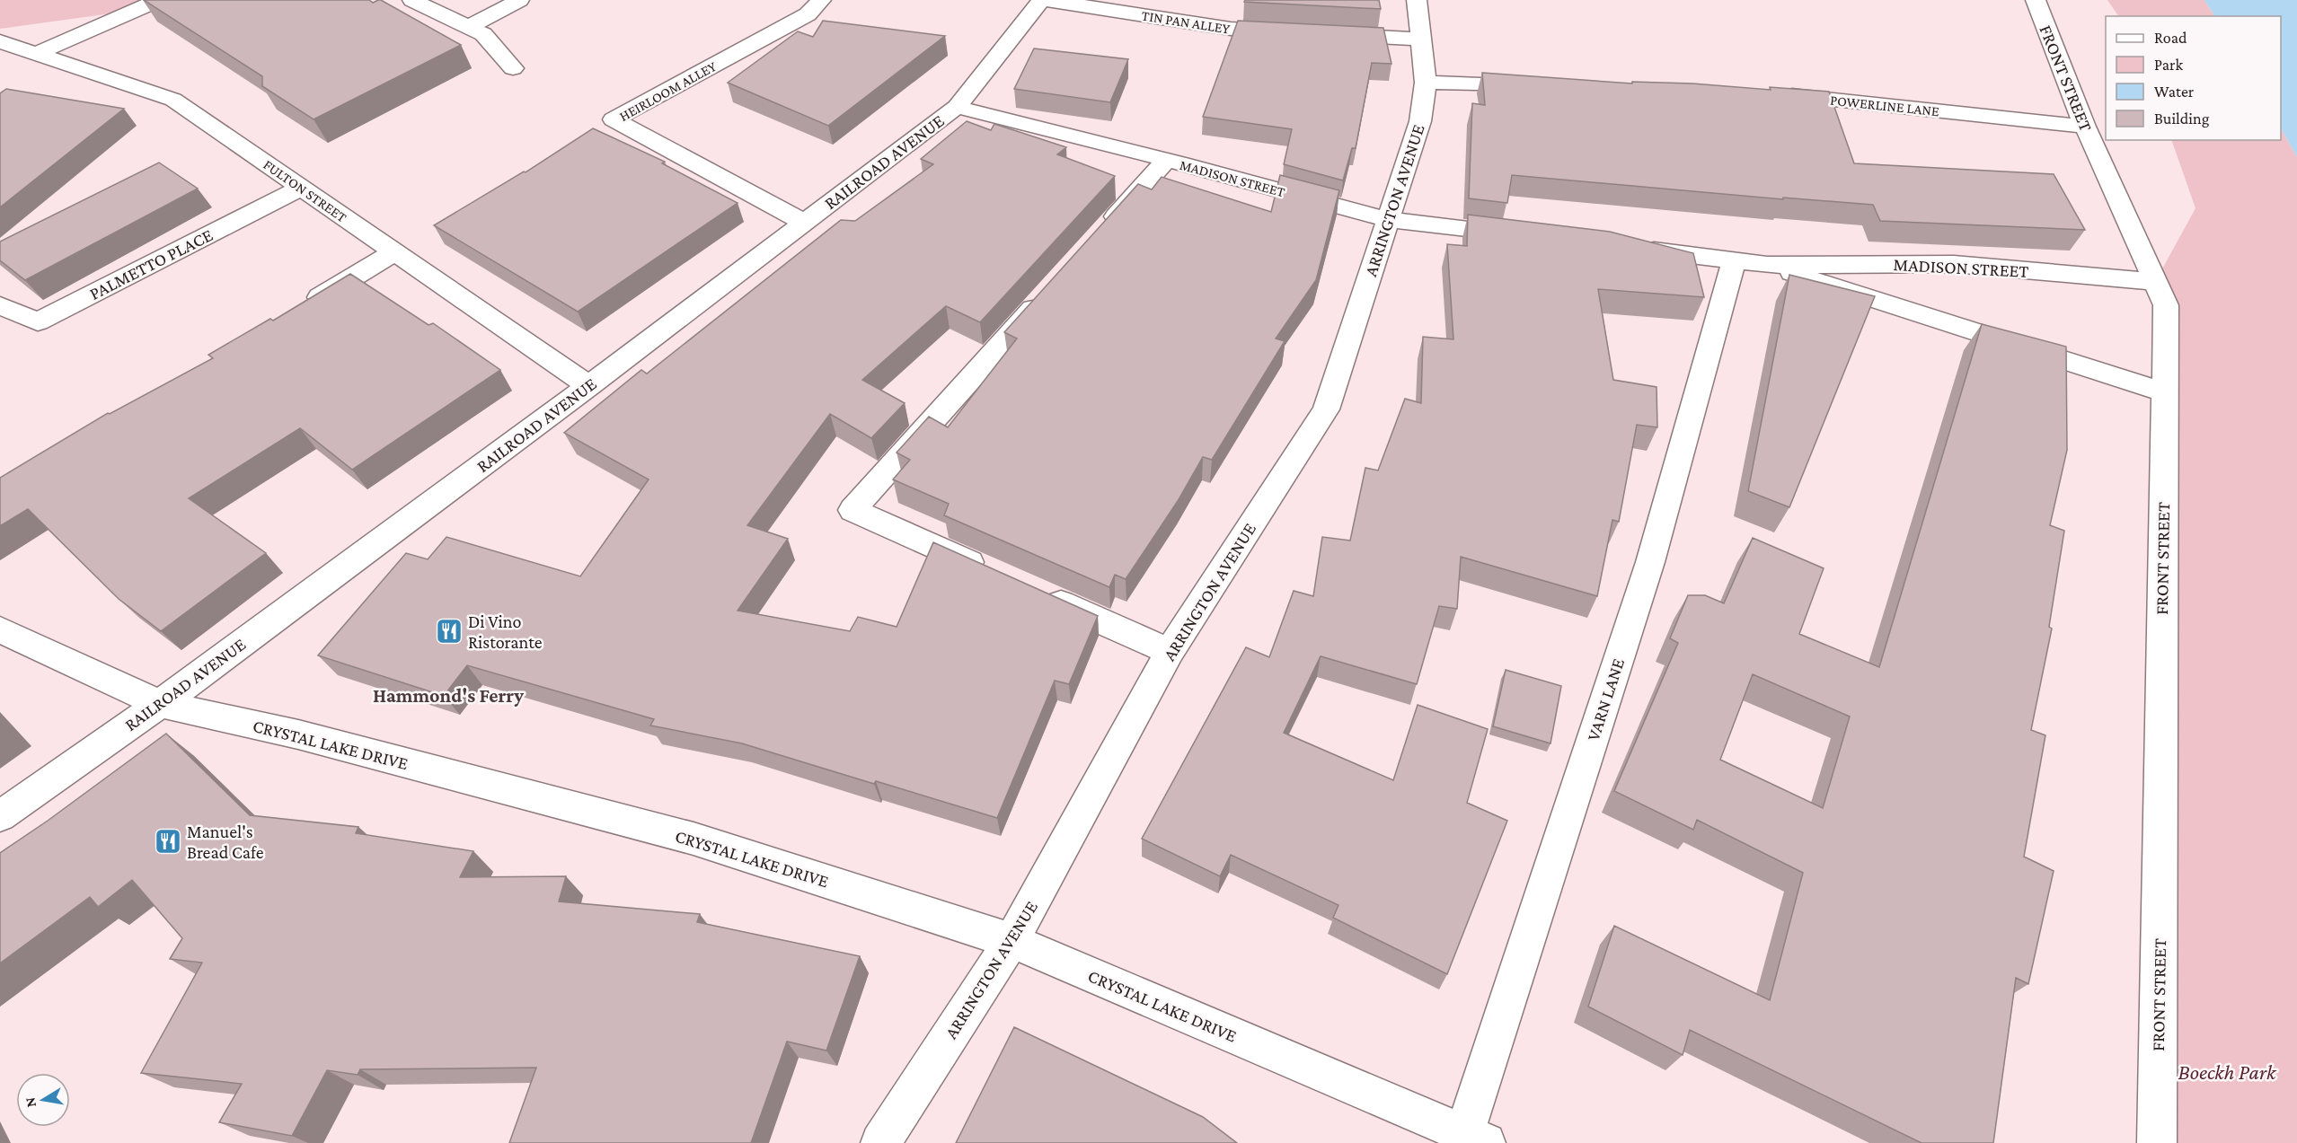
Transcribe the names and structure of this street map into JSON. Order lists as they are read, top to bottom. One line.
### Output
{"streets":{"street":["TIN PAN ALLEY","FRONT STREET","HEIRLOOM ALLEY","POWERLINE LANE","RAILROAD AVENUE","MADISON STREET","FULTON STREET","ARRINGTON AVENUE","PALMETTO PLACE","VARN LANE","CRYSTAL LAKE DRIVE"]},"crossings":[["FRONT STREET","POWERLINE LANE"],["FRONT STREET","MADISON STREET"],["HEIRLOOM ALLEY","RAILROAD AVENUE"],["RAILROAD AVENUE","MADISON STREET"],["RAILROAD AVENUE","FULTON STREET"],["RAILROAD AVENUE","CRYSTAL LAKE DRIVE"],["MADISON STREET","ARRINGTON AVENUE"],["MADISON STREET","VARN LANE"],["FULTON STREET","PALMETTO PLACE"],["ARRINGTON AVENUE","CRYSTAL LAKE DRIVE"],["VARN LANE","CRYSTAL LAKE DRIVE"]],"districts":["Hammond's Ferry"],"parks":["Boeckh Park"],"places":{"restaurant":["Di Vino Ristorante","Manuel's Bread Cafe"]},"legend":["Road","Park","Water","Building"],"north":"left"}
